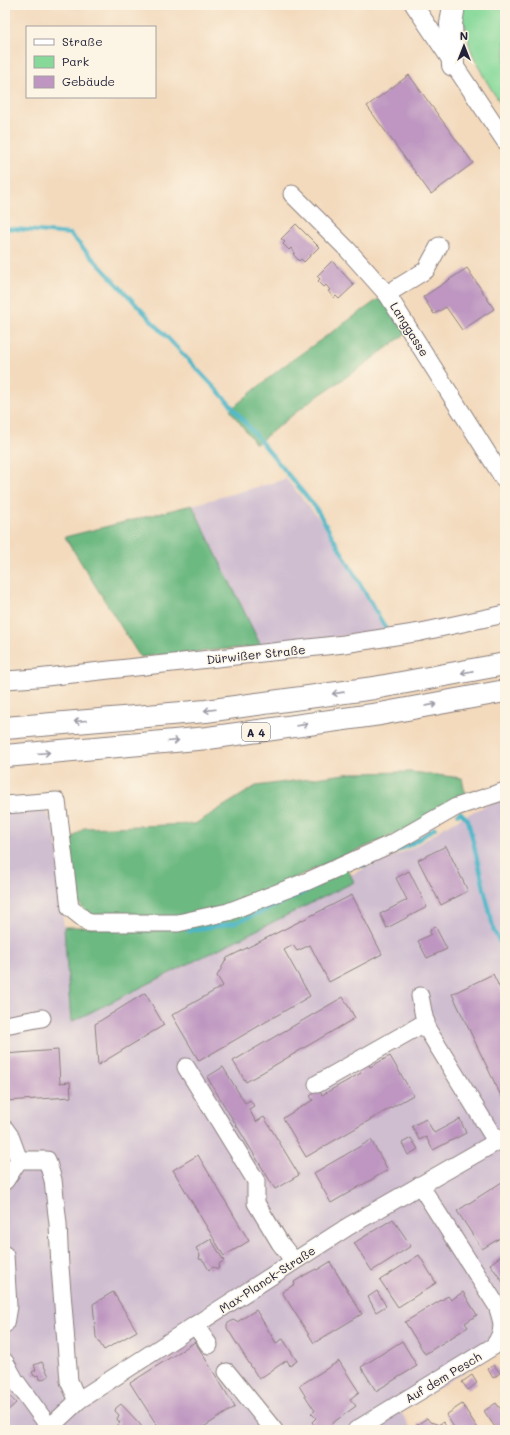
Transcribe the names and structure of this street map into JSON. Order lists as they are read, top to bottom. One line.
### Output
{"streets":{"main road":["A 4"],"street":["Langgasse","Dürwißer Straße","Max-Planck-Straße","Auf dem Pesch"]},"crossings":[["Max-Planck-Straße","Auf dem Pesch"]],"legend":["Straße","Park","Gebäude"],"north":"top"}
